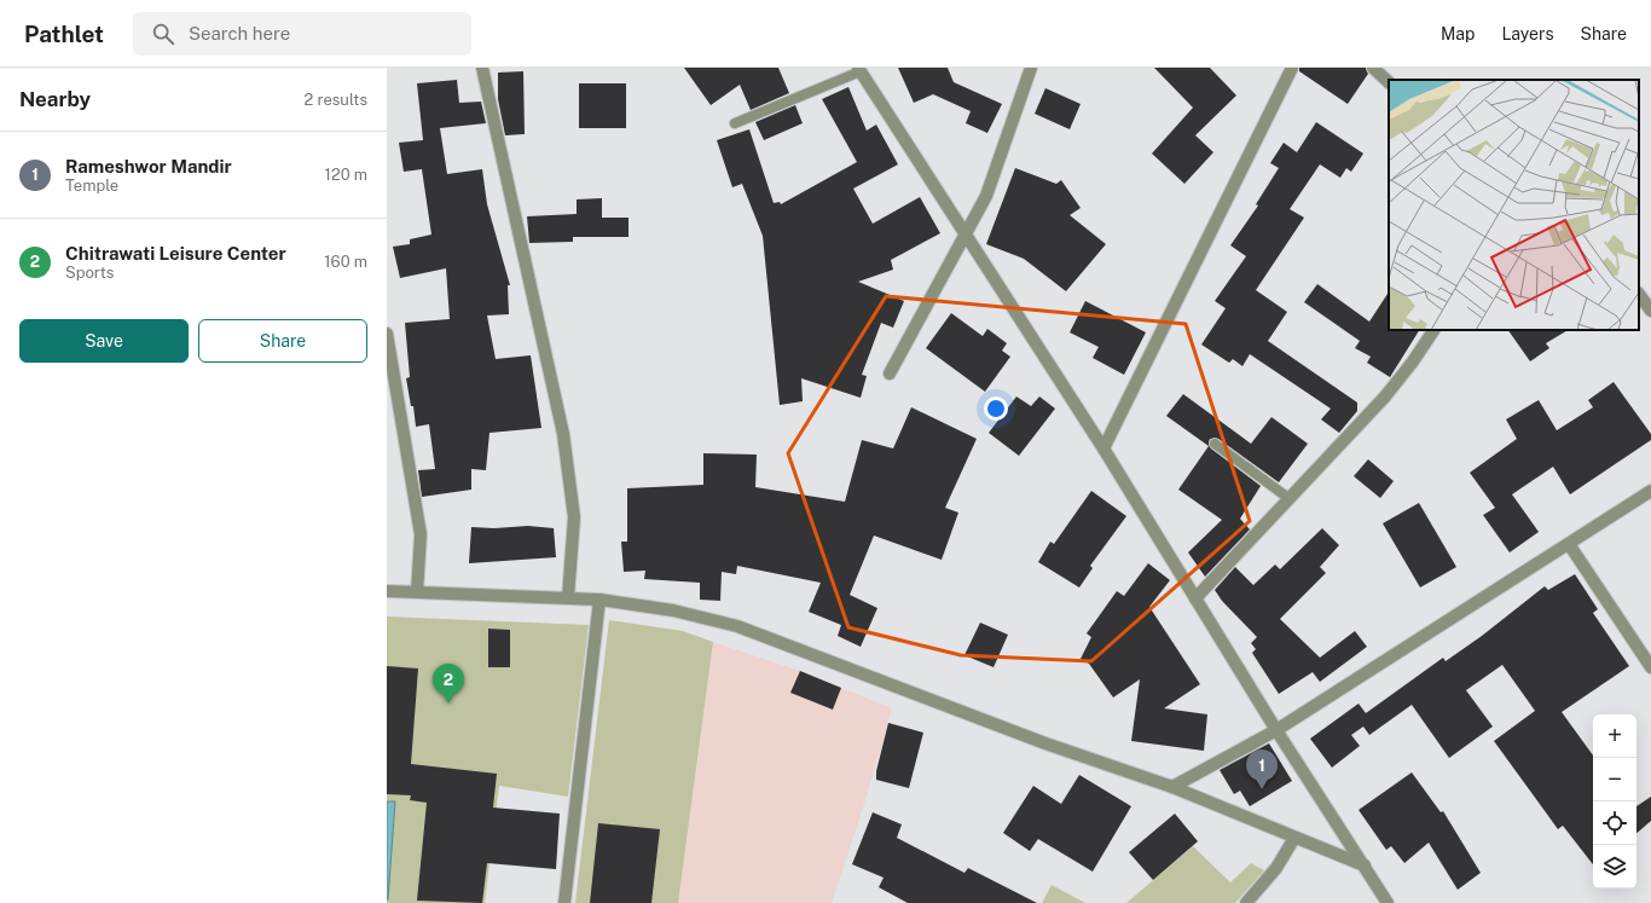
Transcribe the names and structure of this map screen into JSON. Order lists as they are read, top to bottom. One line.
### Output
{"page":{"header":"Pathlet","search":"Search here","nav":["Map","Layers","Share"],"heading":["Nearby","2 results"],"list":[{"mark":"1","name":"Rameshwor Mandir","note":"Temple","value":"120 m"},{"mark":"2","name":"Chitrawati Leisure Center","note":"Sports","value":"160 m"}],"buttons":["Save","Share"],"pins":["2","1"],"map_buttons":["+","−"]}}
